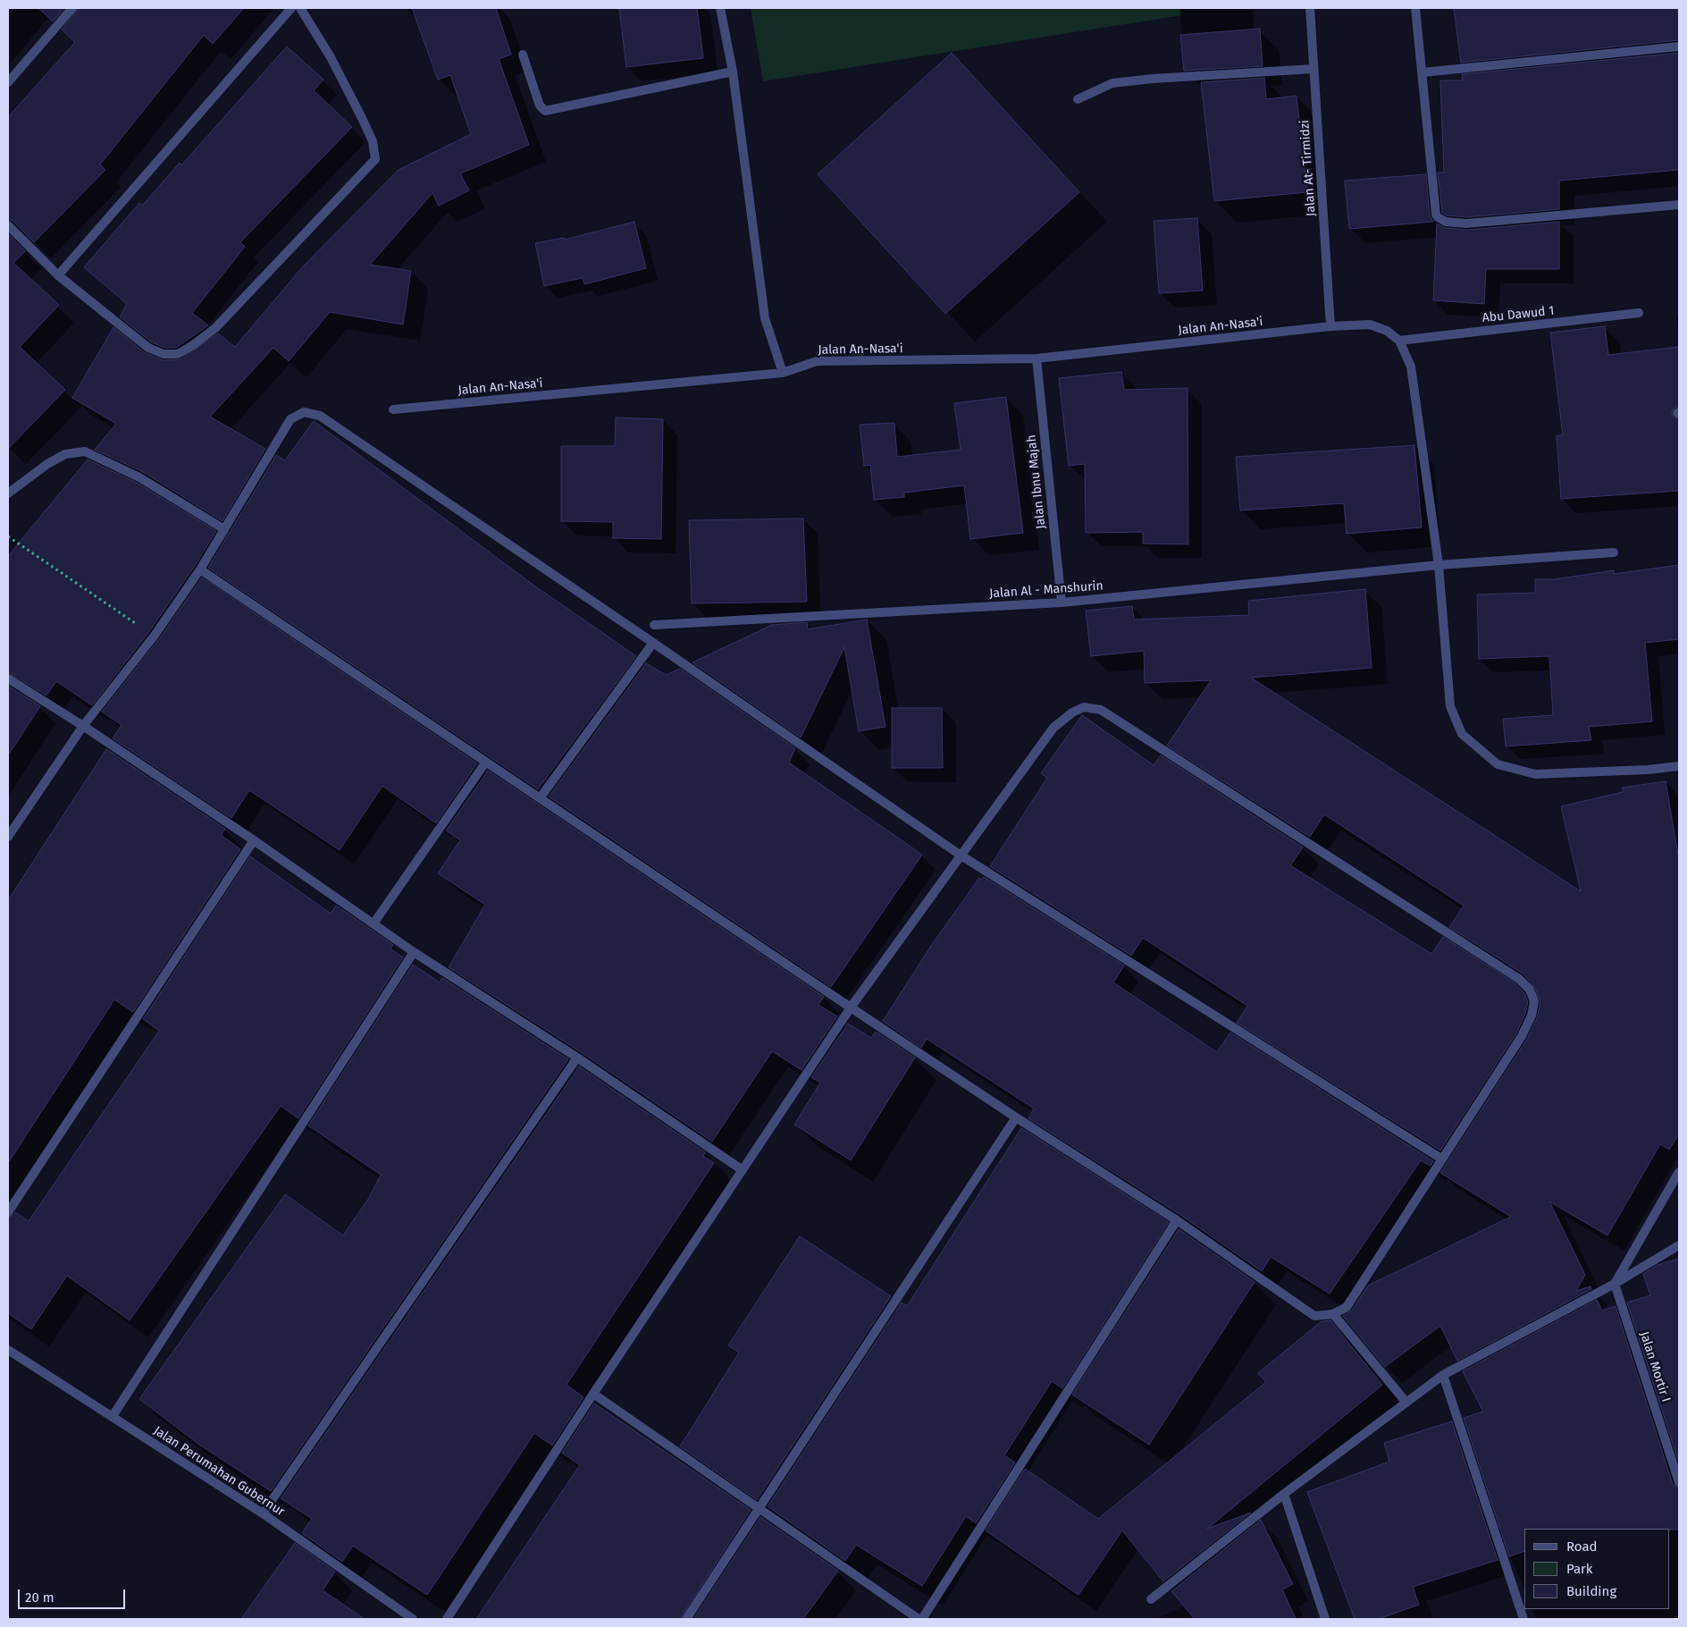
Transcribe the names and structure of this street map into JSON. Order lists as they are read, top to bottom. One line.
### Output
{"streets":{"street":["Jalan At- Tirmidzi","Abu Dawud 1","Jalan An-Nasa'i","Jalan Ibnu Majah","Jalan Al - Manshurin","Jalan Mortir I","Jalan Perumahan Gubernur"]},"crossings":[["Jalan At- Tirmidzi","Jalan An-Nasa'i"],["Abu Dawud 1","Jalan An-Nasa'i"],["Jalan An-Nasa'i","Jalan Ibnu Majah"],["Jalan Ibnu Majah","Jalan Al - Manshurin"]],"legend":["Road","Park","Building"],"scale_bar":"20 m"}
